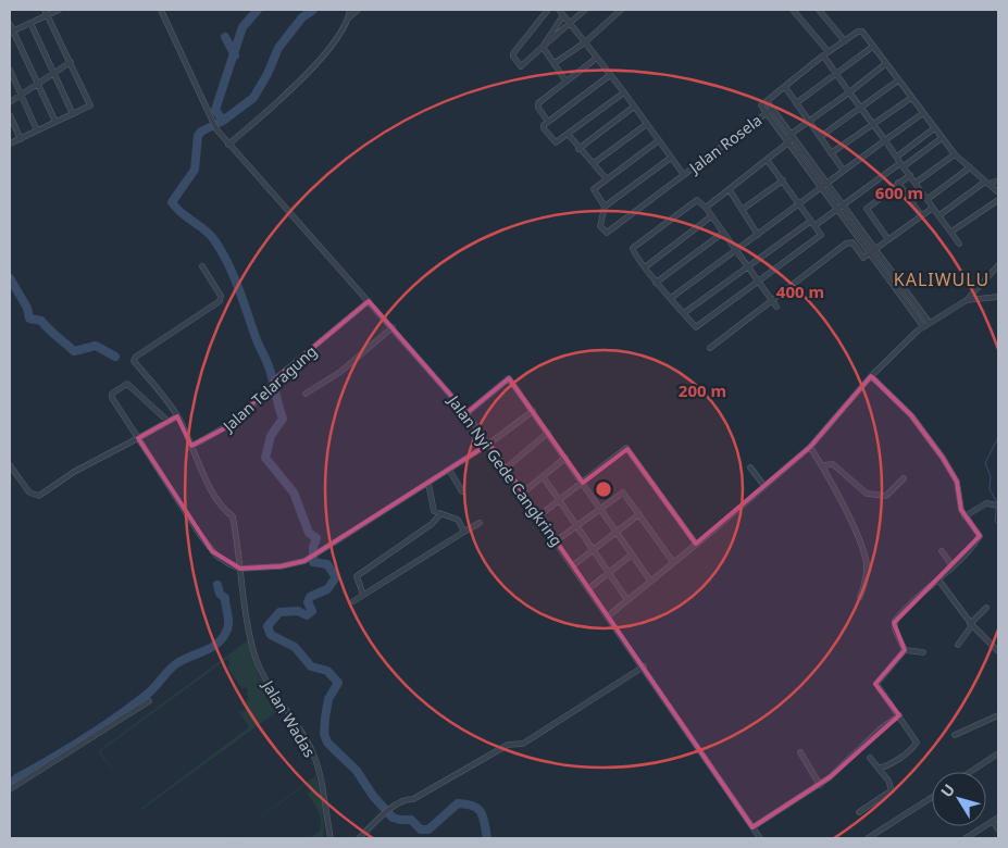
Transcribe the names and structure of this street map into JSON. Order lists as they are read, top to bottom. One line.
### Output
{"streets":{"street":["Jalan Rosela","Jalan Telaragung","Jalan Nyi Gede Cangkring","Jalan Wadas"]},"crossings":[["Jalan Telaragung","Jalan Nyi Gede Cangkring"],["Jalan Telaragung","Jalan Wadas"]],"districts":["KALIWULU"],"north":"top left","rings":["600 m","400 m","200 m"]}
